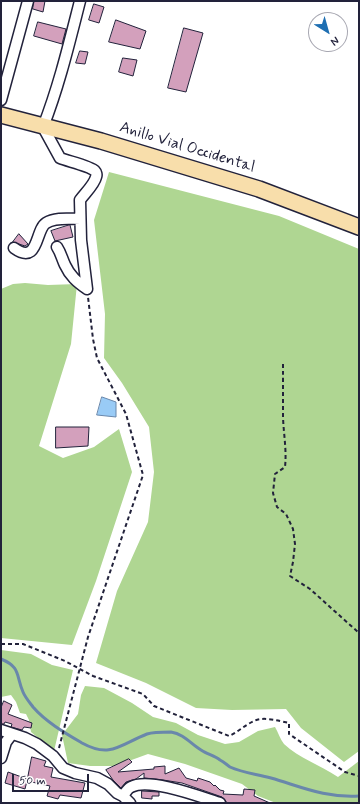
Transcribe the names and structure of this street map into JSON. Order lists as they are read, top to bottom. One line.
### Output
{"streets":{"highway":["Anillo Vial Occidental"]},"scale_bar":"50 m","north":"bottom right"}
